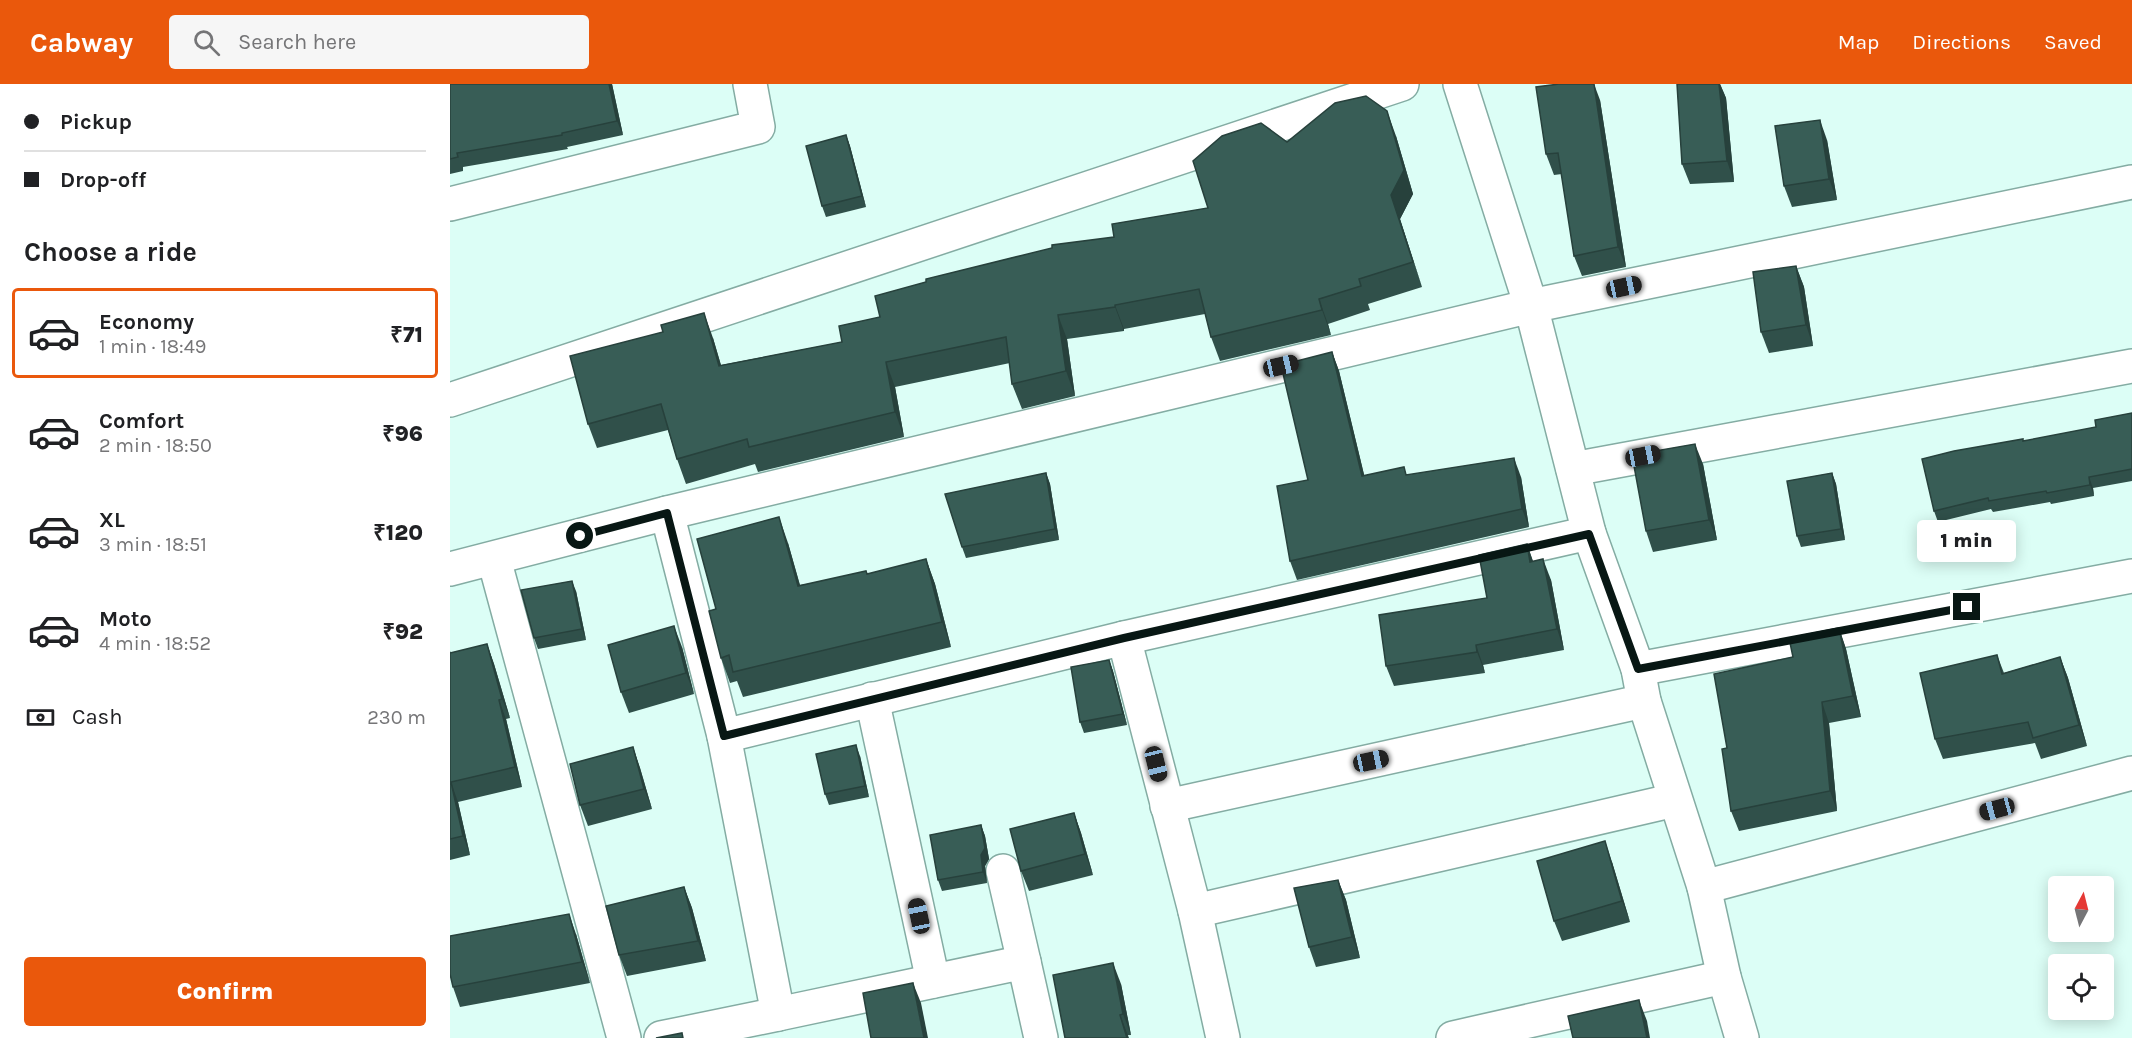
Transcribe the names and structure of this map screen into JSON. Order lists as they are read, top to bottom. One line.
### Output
{"north":"top","page":{"header":"Cabway","search":"Search here","nav":["Map","Directions","Saved"],"banner":["Pickup","Drop-off"],"heading":"Choose a ride","list":[{"name":"Economy","note":"1 min · 18:49","value":"₹71"},{"name":"Comfort","note":"2 min · 18:50","value":"₹96"},{"name":"XL","note":"3 min · 18:51","value":"₹120"},{"name":"Moto","note":"4 min · 18:52","value":"₹92"}],"bubble":"1 min","pay":["Cash","230 m"],"buttons":"Confirm"}}
